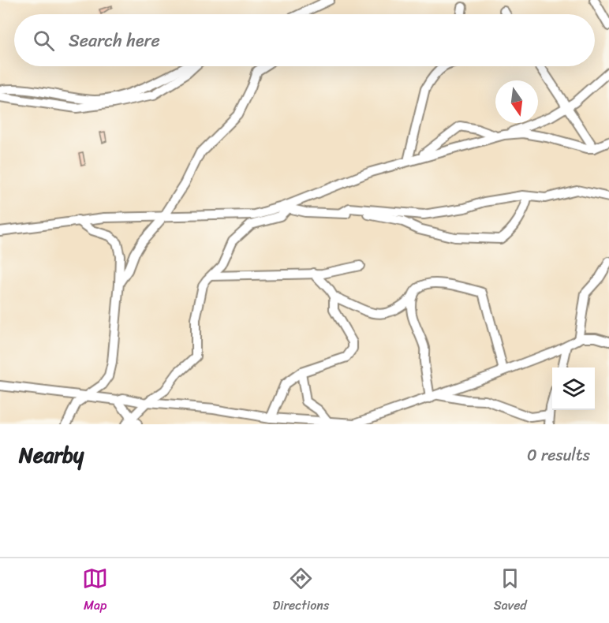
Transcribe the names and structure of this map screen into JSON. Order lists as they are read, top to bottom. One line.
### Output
{"north":"bottom","page":{"search":"Search here","heading":["Nearby","0 results"],"nav":["Map","Directions","Saved"]}}
